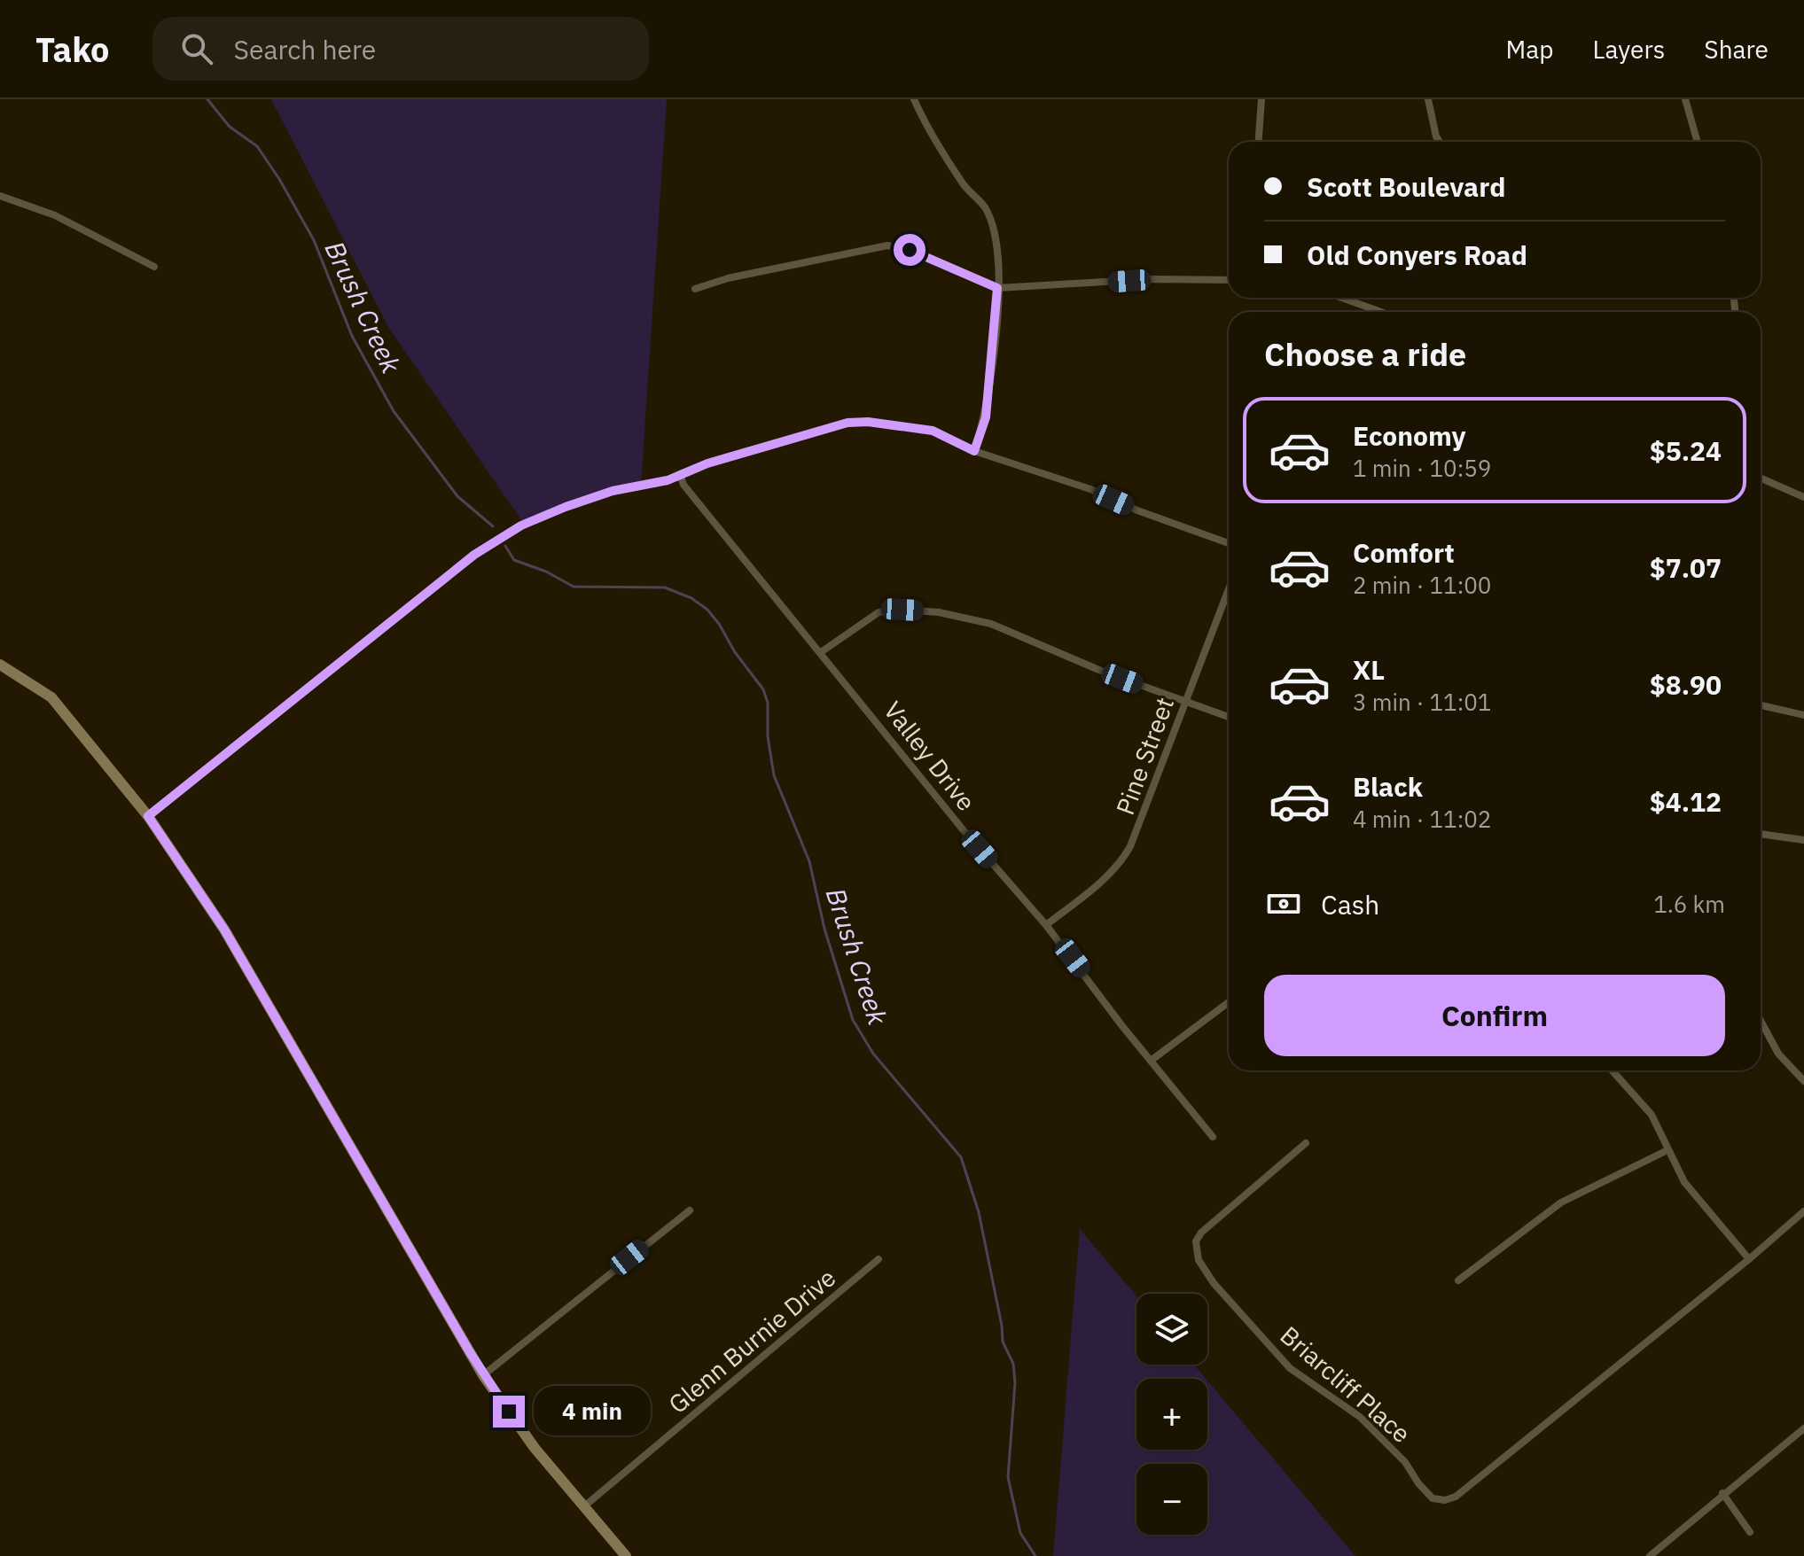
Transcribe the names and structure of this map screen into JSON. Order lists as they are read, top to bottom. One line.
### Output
{"streets":{"street":["Valley Drive","Pine Street","Glenn Burnie Drive","Briarcliff Place"]},"crossings":[["Valley Drive","Pine Street"]],"water":["Brush Creek"],"page":{"header":"Tako","search":"Search here","nav":["Map","Layers","Share"],"banner":["Scott Boulevard","Old Conyers Road"],"heading":"Choose a ride","list":[{"name":"Economy","note":"1 min · 10:59","value":"$5.24"},{"name":"Comfort","note":"2 min · 11:00","value":"$7.07"},{"name":"XL","note":"3 min · 11:01","value":"$8.90"},{"name":"Black","note":"4 min · 11:02","value":"$4.12"}],"pay":["Cash","1.6 km"],"buttons":"Confirm","map_buttons":["+","−"],"bubble":"4 min"}}
